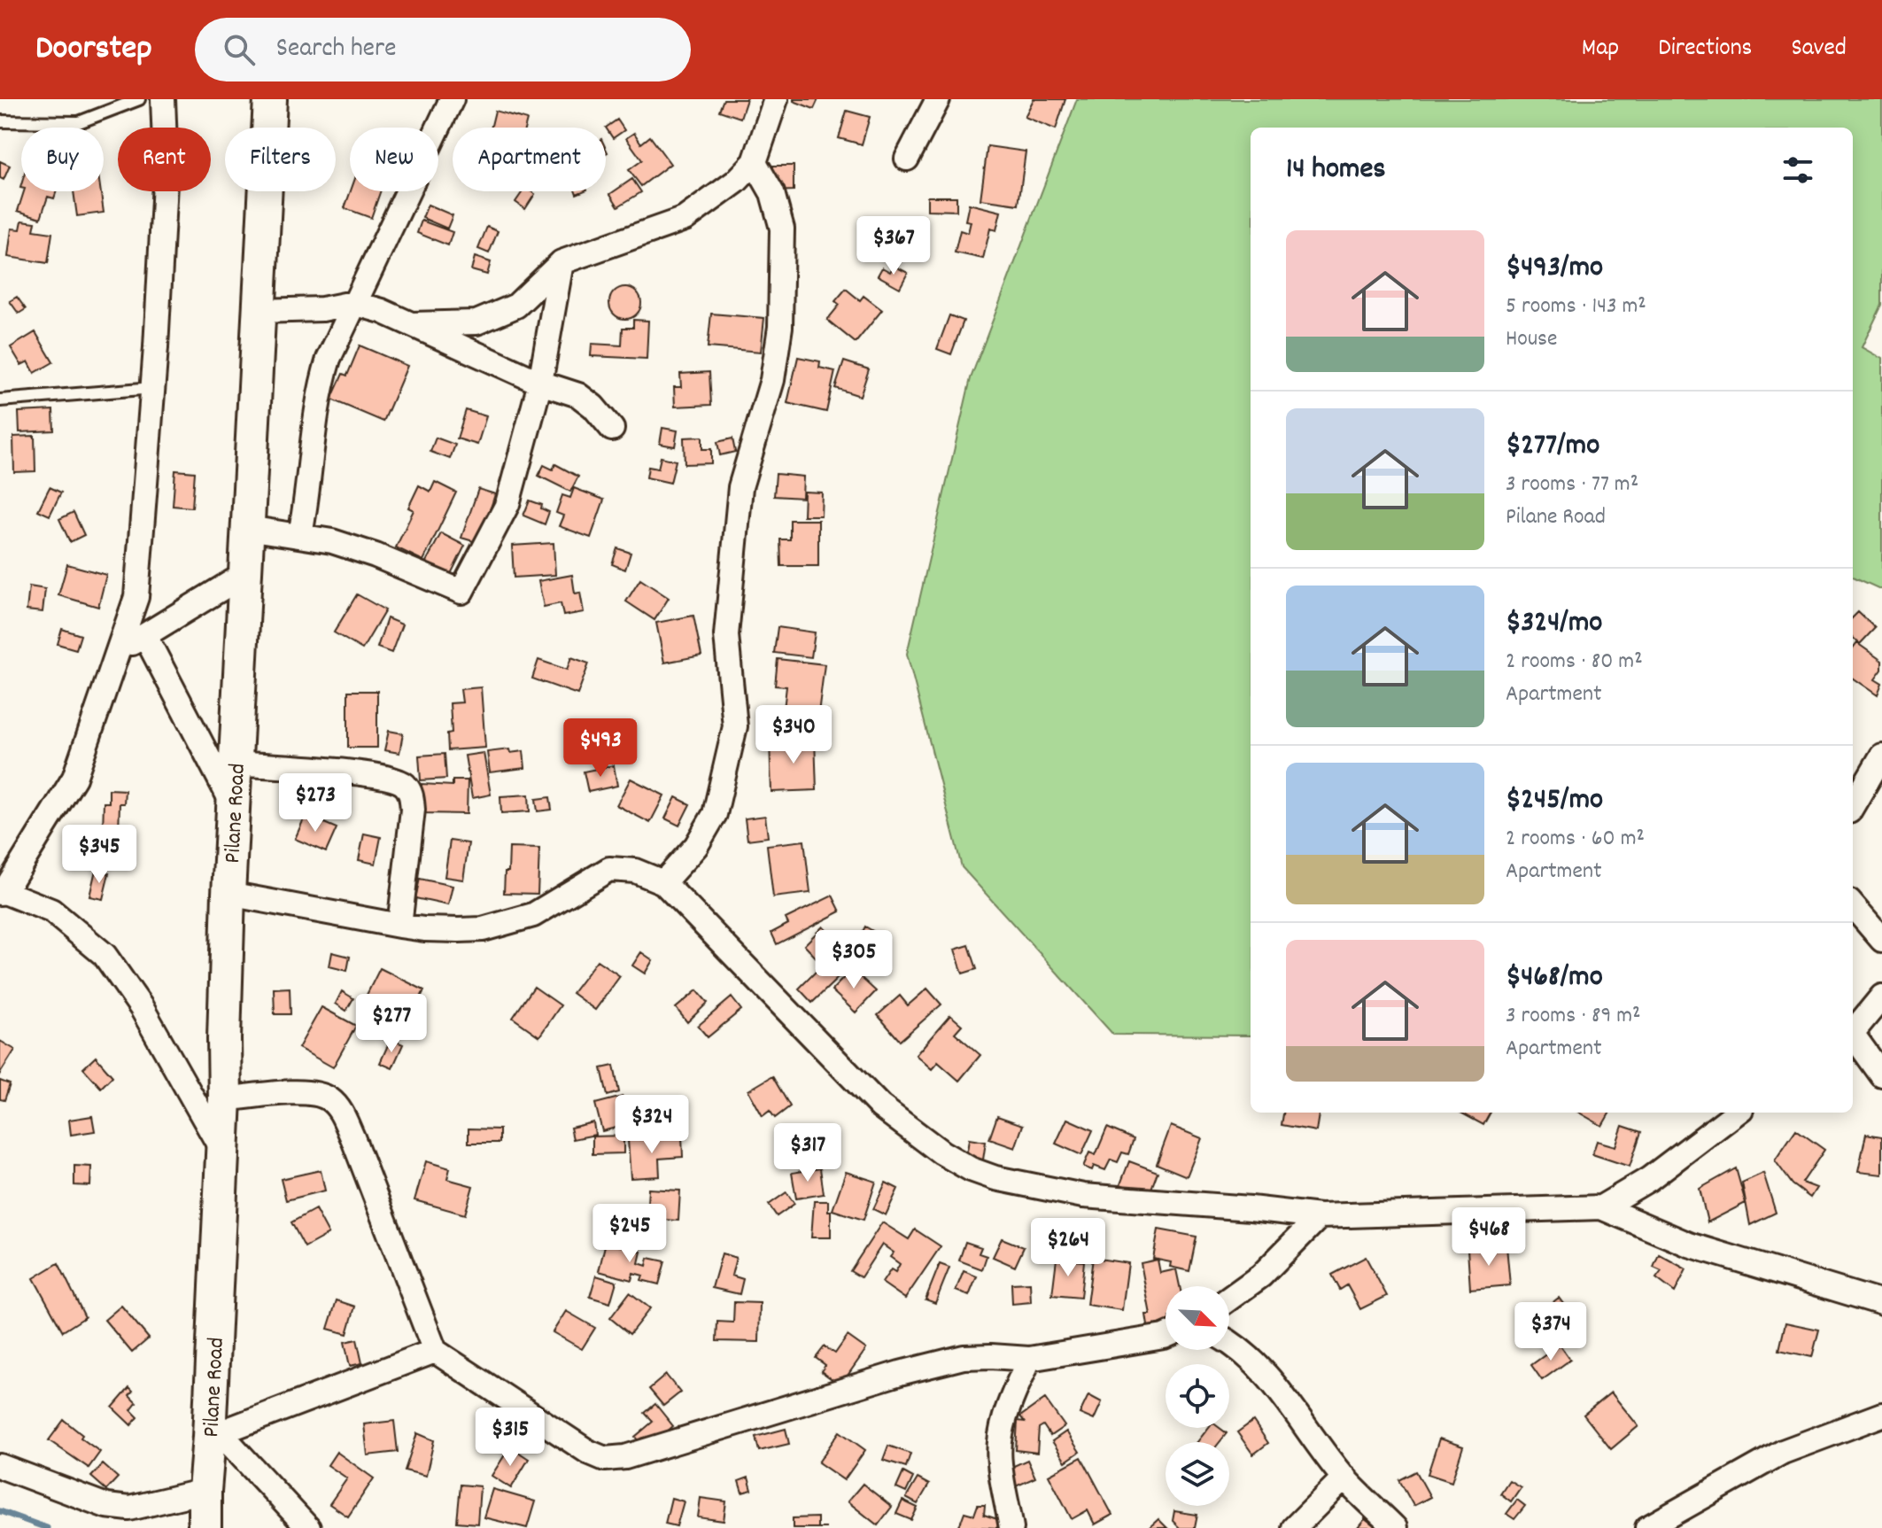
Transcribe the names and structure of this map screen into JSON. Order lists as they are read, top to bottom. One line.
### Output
{"streets":{"main road":["Pilane Road"]},"north":"bottom right","page":{"header":"Doorstep","search":"Search here","nav":["Map","Directions","Saved"],"chip":["Buy","Rent","Filters","New","Apartment"],"heading":"14 homes","list":[{"name":"$493/mo","note":"5 rooms · 143 m² · House"},{"name":"$277/mo","note":"3 rooms · 77 m² · Pilane Road"},{"name":"$324/mo","note":"2 rooms · 80 m² · Apartment"},{"name":"$245/mo","note":"2 rooms · 60 m² · Apartment"},{"name":"$468/mo","note":"3 rooms · 89 m² · Apartment"}],"price":["$367","$340","$493","$273","$345","$305","$277","$324","$317","$245","$468","$264","$374","$315"]}}
